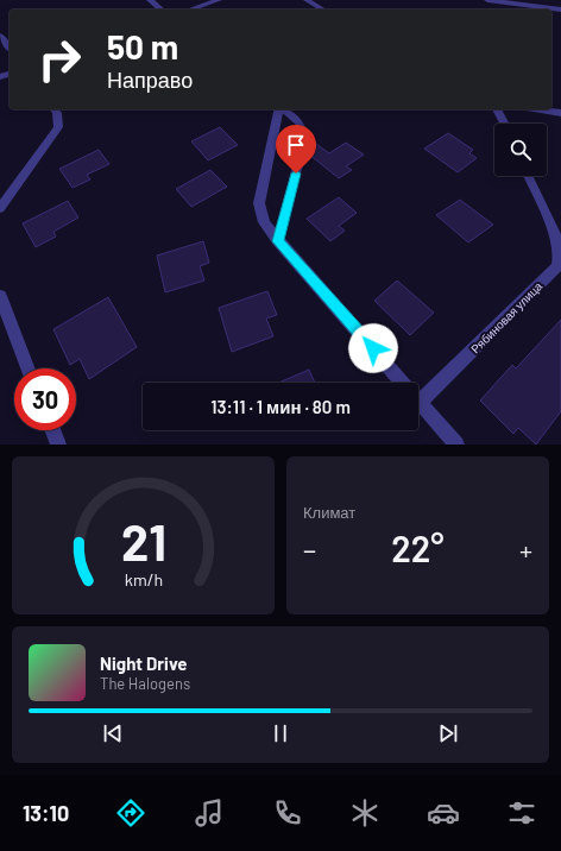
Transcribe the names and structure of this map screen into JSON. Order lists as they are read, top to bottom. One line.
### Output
{"streets":{"street":["Рябиновая улица"]},"page":{"turn":["50 m","Направо"],"limit":"30","trip":"13:11 · 1 мин · 80 m","tile":"Климат","heat":["−","22°","+"],"song":["Night Drive","The Halogens"],"tabs":"13:10","gauge":["21","km/h"]}}
